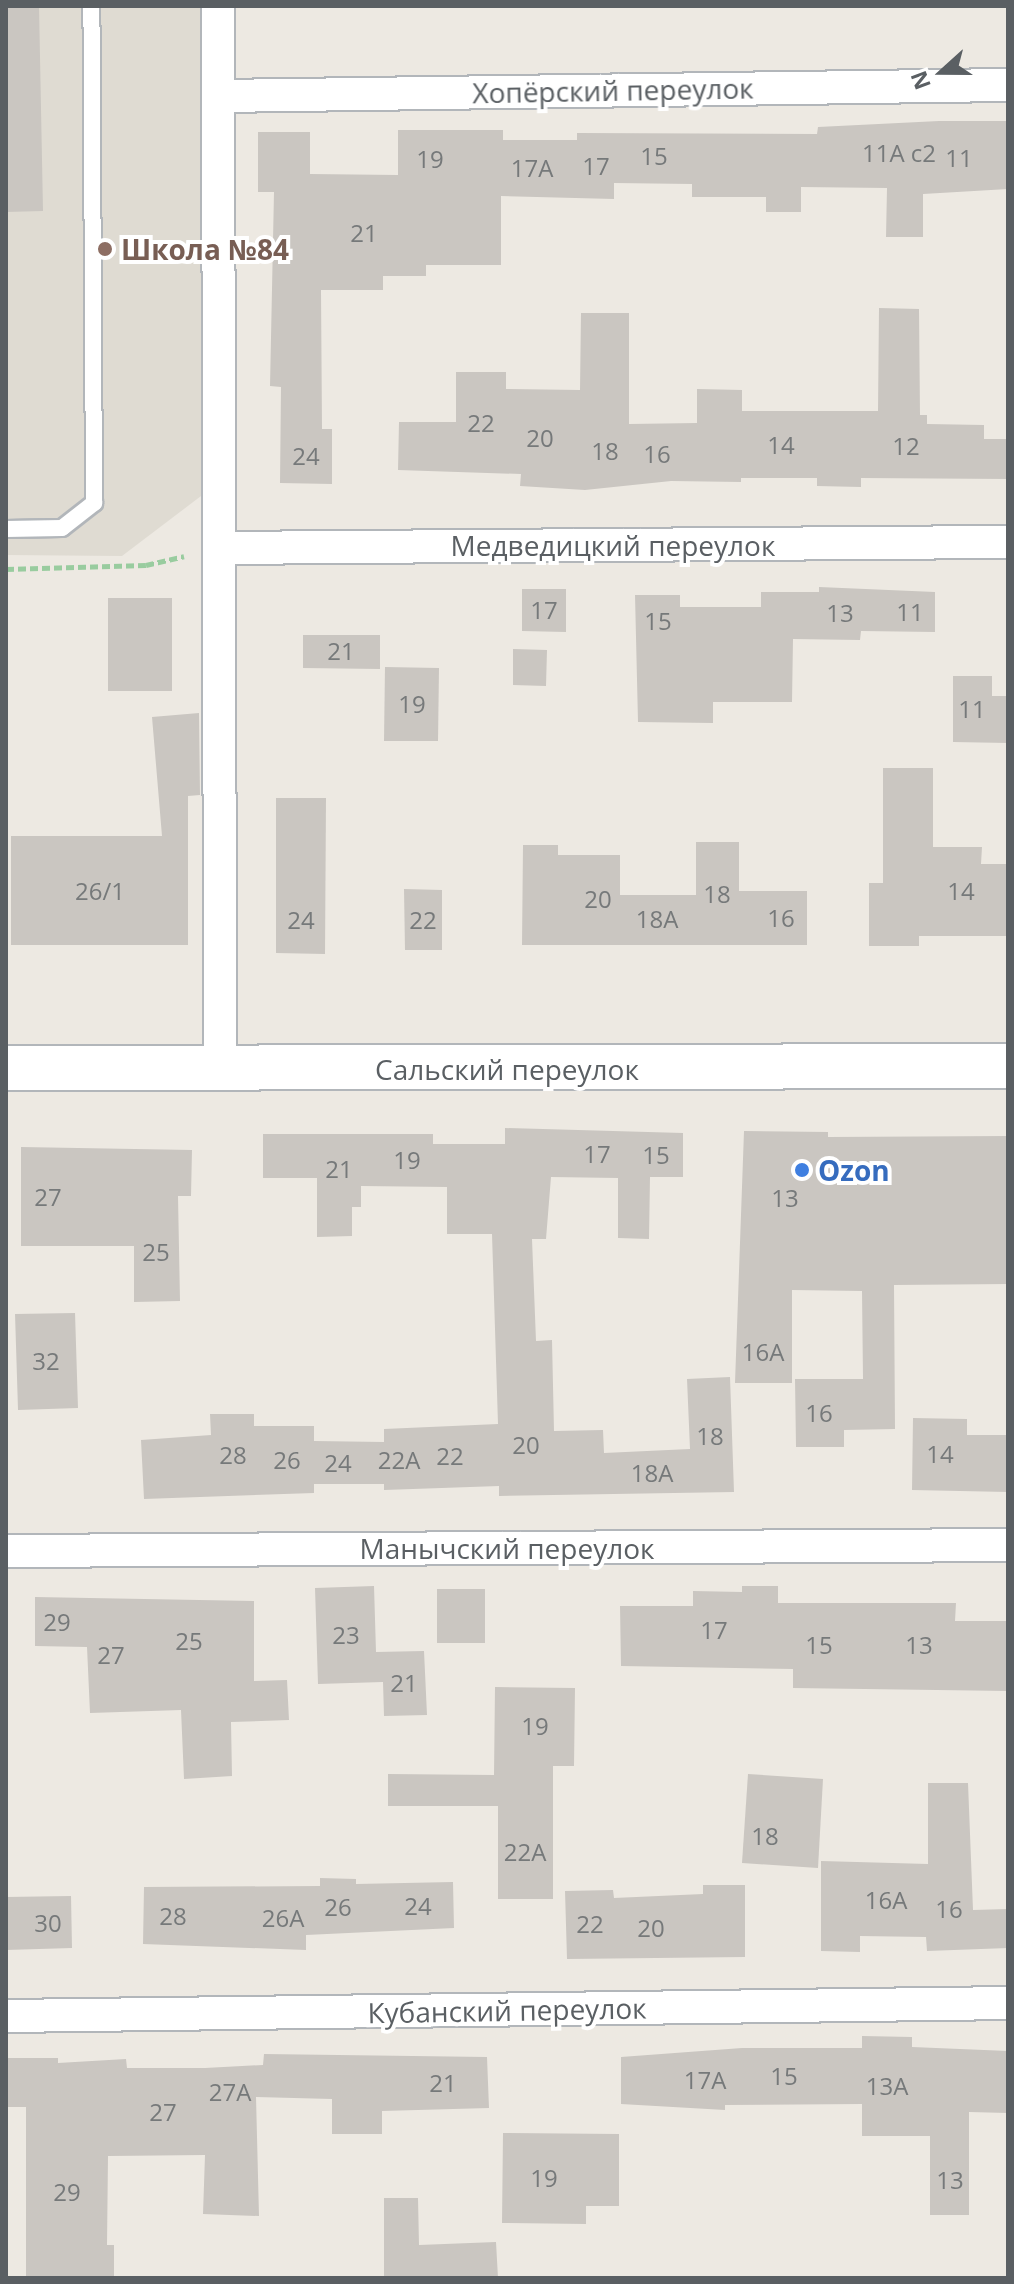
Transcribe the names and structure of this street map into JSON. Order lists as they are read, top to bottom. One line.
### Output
{"streets":{"main road":["Сальский переулок"],"street":["Хопёрский переулок","Медведицкий переулок","Манычский переулок","Кубанский переулок"]},"places":["Школа №84","Ozon"],"house_numbers":["11А с2","15","11","19","17","17А","21","22","20","14","12","18","16","24","17","11","13","15","21","19","11","26/1","14","18","20","16","18А","24","22","17","15","19","21","27","13","25","16А","32","16","18","20","14","28","22","26","22А","24","18А","29","17","23","25","15","13","27","21","19","18","22А","16А","24","26","16","28","26А","30","22","20","15","17А","21","13А","27А","27","19","13","29"],"north":"left"}
